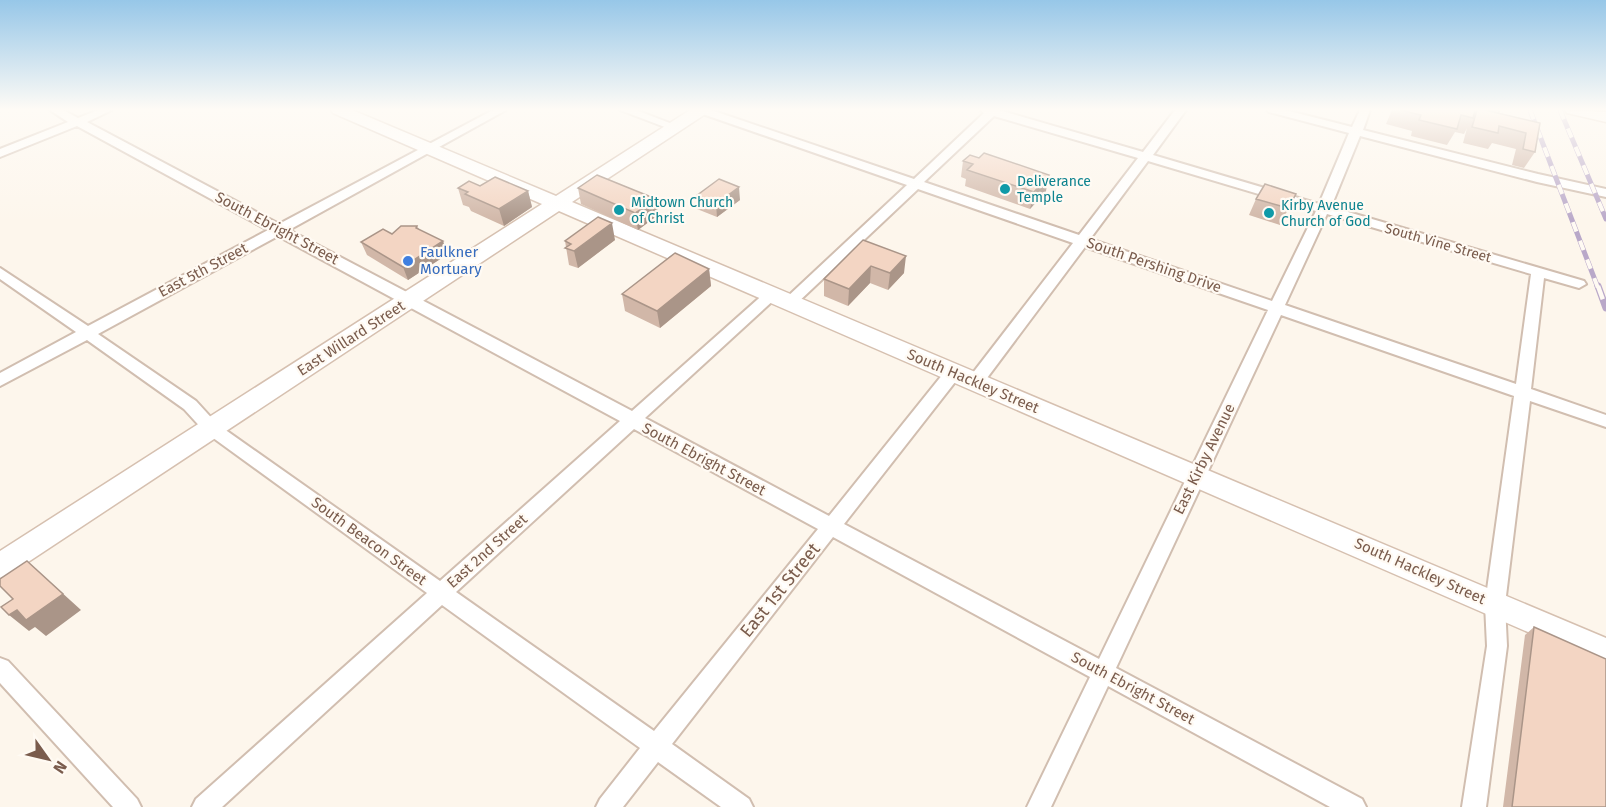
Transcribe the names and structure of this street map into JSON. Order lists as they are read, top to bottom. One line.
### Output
{"streets":{"street":["South Ebright Street","South Vine Street","South Pershing Drive","East 5th Street","East Willard Street","South Hackley Street","East Kirby Avenue","South Beacon Street","East 2nd Street","East 1st Street"]},"crossings":[["South Ebright Street","East 5th Street"],["South Ebright Street","East Willard Street"],["South Ebright Street","East Kirby Avenue"],["South Ebright Street","East 2nd Street"],["South Ebright Street","East 1st Street"],["South Vine Street","East Kirby Avenue"],["South Pershing Drive","East Kirby Avenue"],["South Pershing Drive","East 2nd Street"],["East 5th Street","South Hackley Street"],["East 5th Street","South Beacon Street"],["East Willard Street","South Hackley Street"],["East Willard Street","South Beacon Street"],["South Hackley Street","East Kirby Avenue"],["South Hackley Street","East 2nd Street"],["South Hackley Street","East 1st Street"],["South Beacon Street","East 2nd Street"],["South Beacon Street","East 1st Street"]],"places":["Deliverance Temple","Midtown Church of Christ","Kirby Avenue Church of God","Faulkner Mortuary"],"north":"bottom right"}
